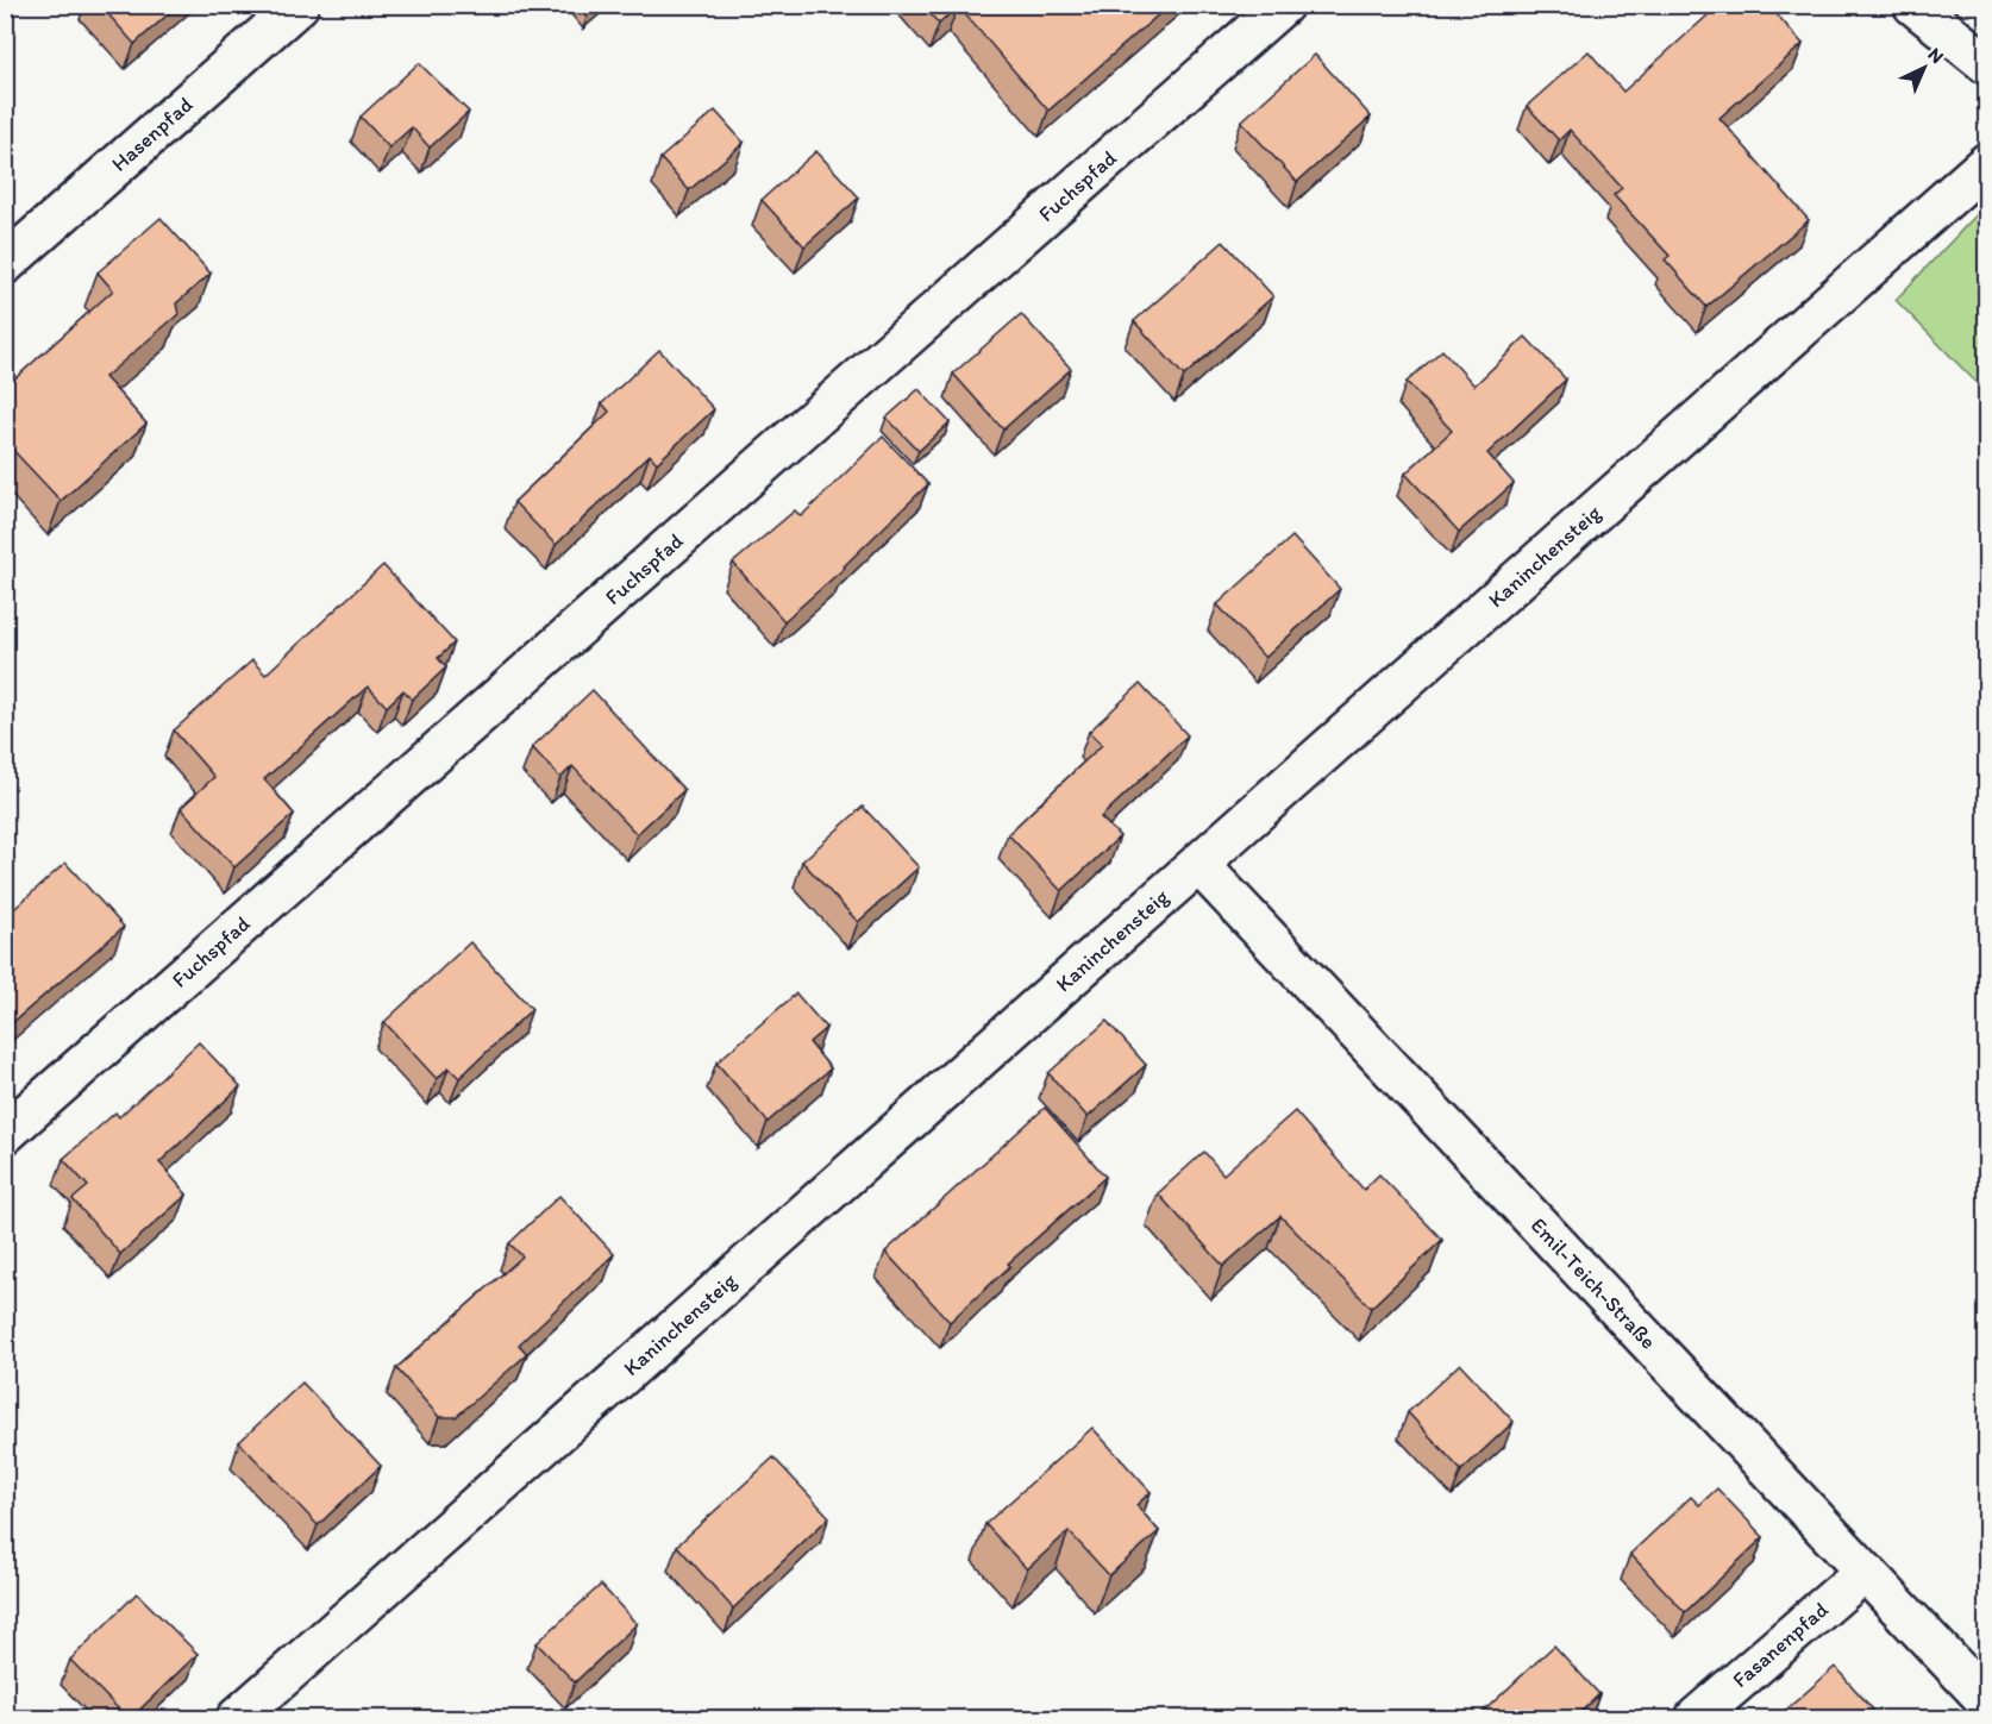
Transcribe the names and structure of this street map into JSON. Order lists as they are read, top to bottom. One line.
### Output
{"streets":{"street":["Hasenpfad","Fuchspfad","Kaninchensteig","Emil-Teich-Straße","Fasanenpfad"]},"crossings":[["Kaninchensteig","Emil-Teich-Straße"],["Emil-Teich-Straße","Fasanenpfad"]],"north":"top right"}
